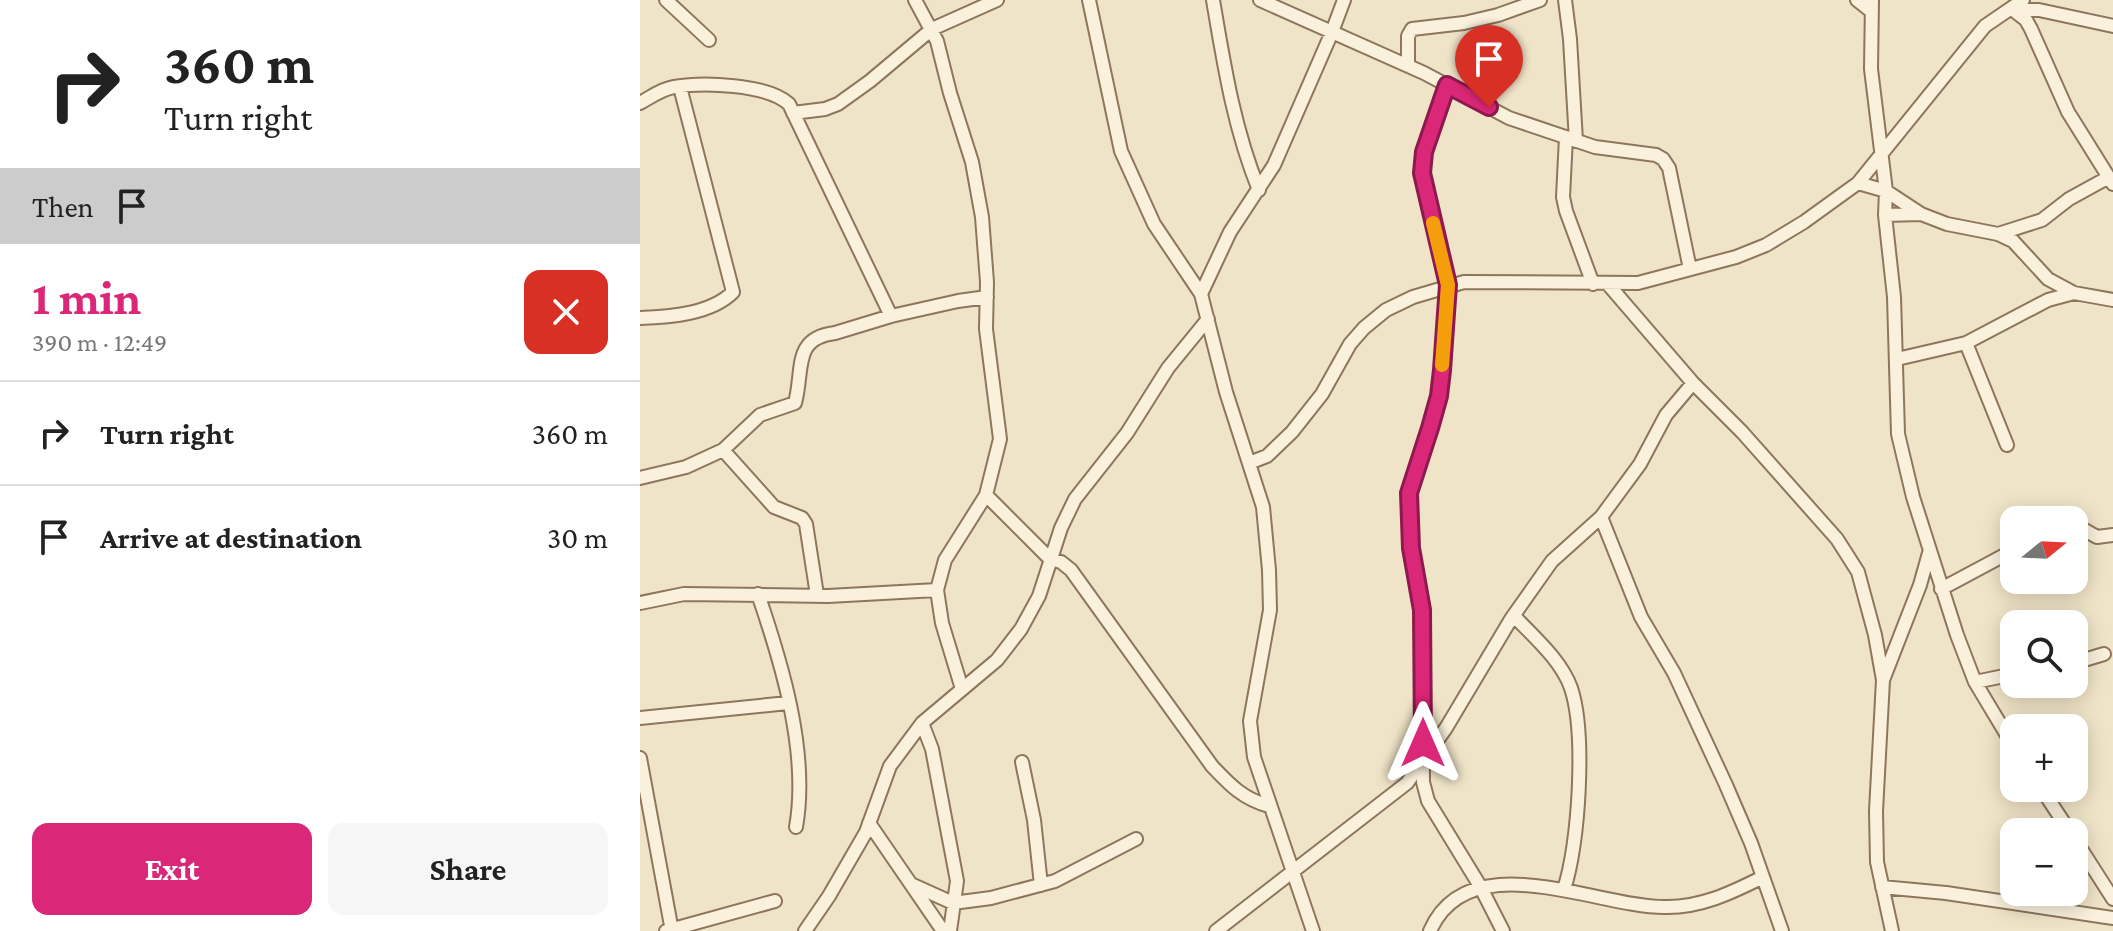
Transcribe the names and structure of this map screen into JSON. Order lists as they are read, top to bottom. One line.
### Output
{"north":"right","page":{"turn":["360 m","Turn right"],"then":"Then","heading":["1 min","390 m · 12:49"],"list":[{"name":"Turn right","value":"360 m"},{"name":"Arrive at destination","value":"30 m"}],"map_buttons":["+","−"],"buttons":["Exit","Share"]}}
